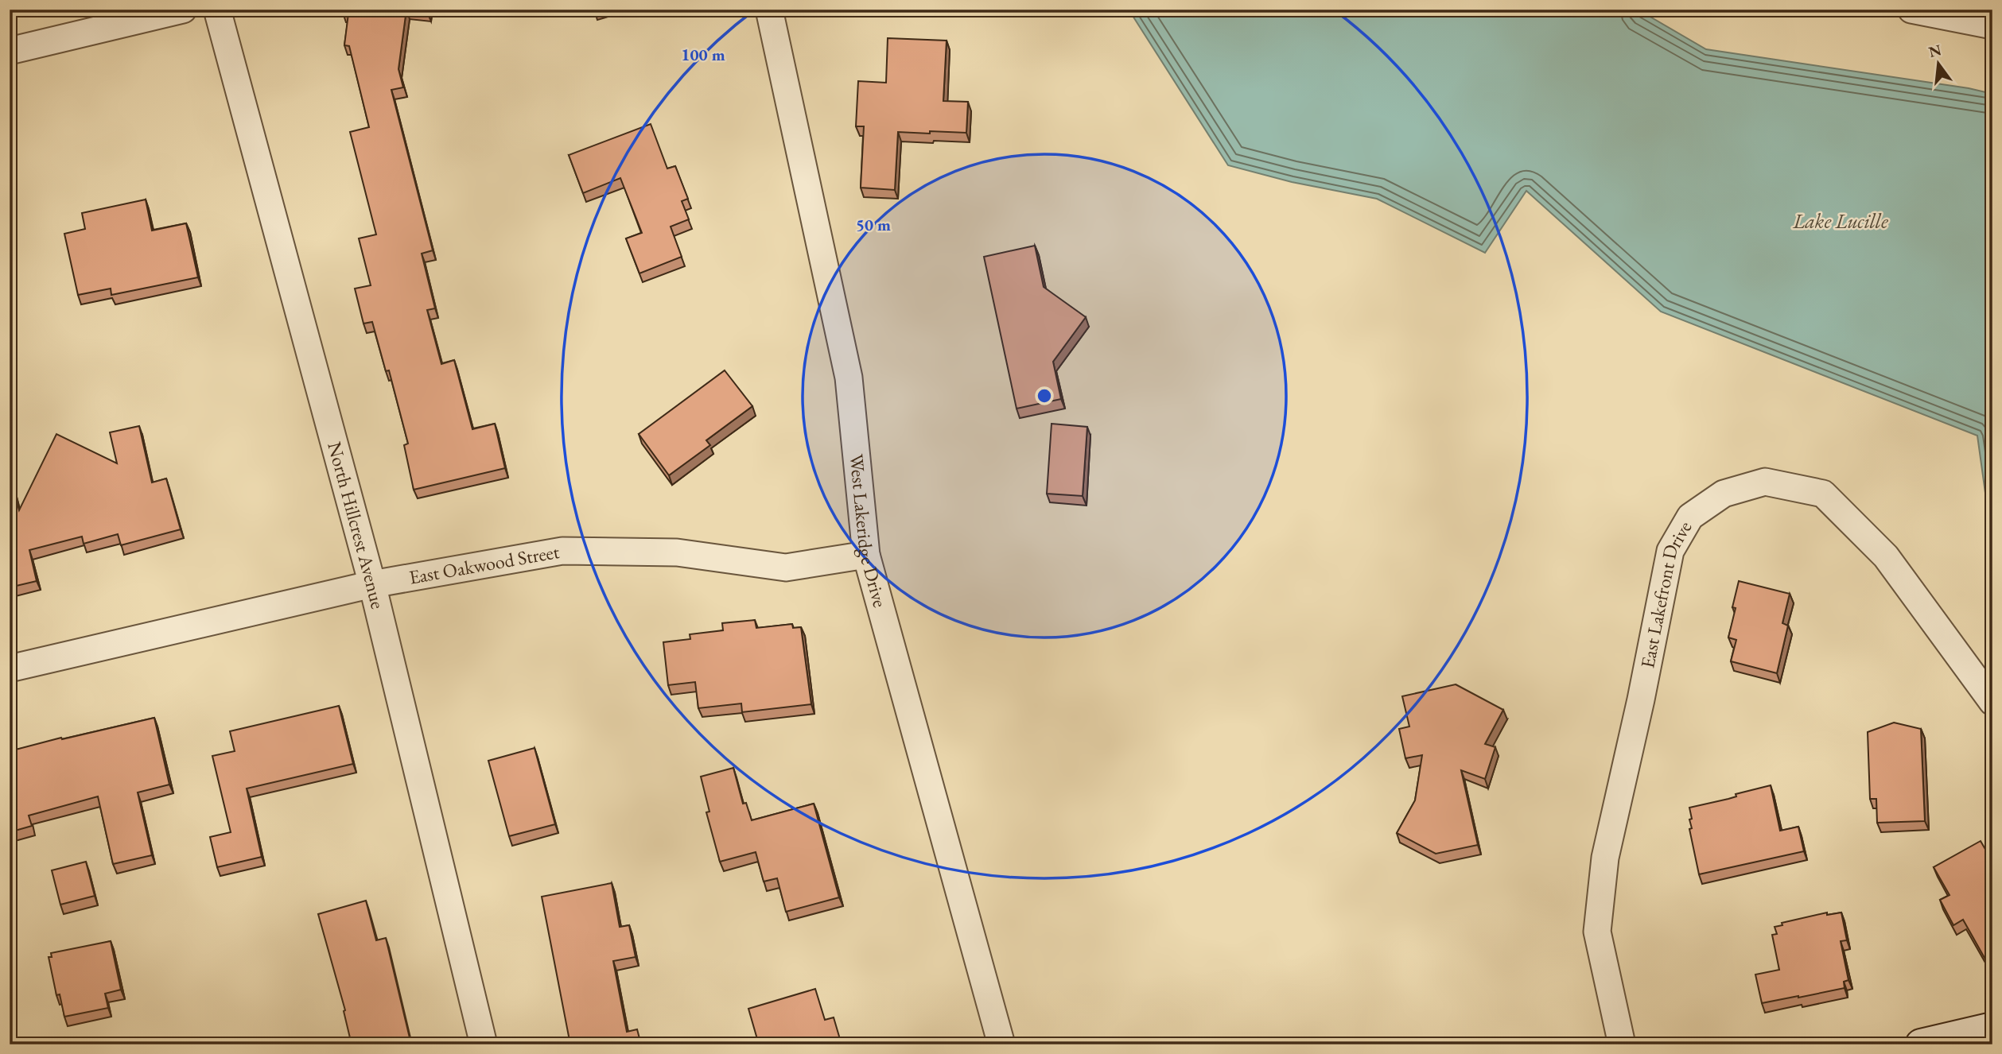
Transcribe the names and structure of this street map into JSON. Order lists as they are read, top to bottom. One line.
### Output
{"streets":{"street":["North Hillcrest Avenue","West Lakeridge Drive","East Oakwood Street","East Lakefront Drive"]},"crossings":[["North Hillcrest Avenue","East Oakwood Street"],["West Lakeridge Drive","East Oakwood Street"]],"water":["Lake Lucille"],"north":"top","rings":["100 m","50 m"]}
